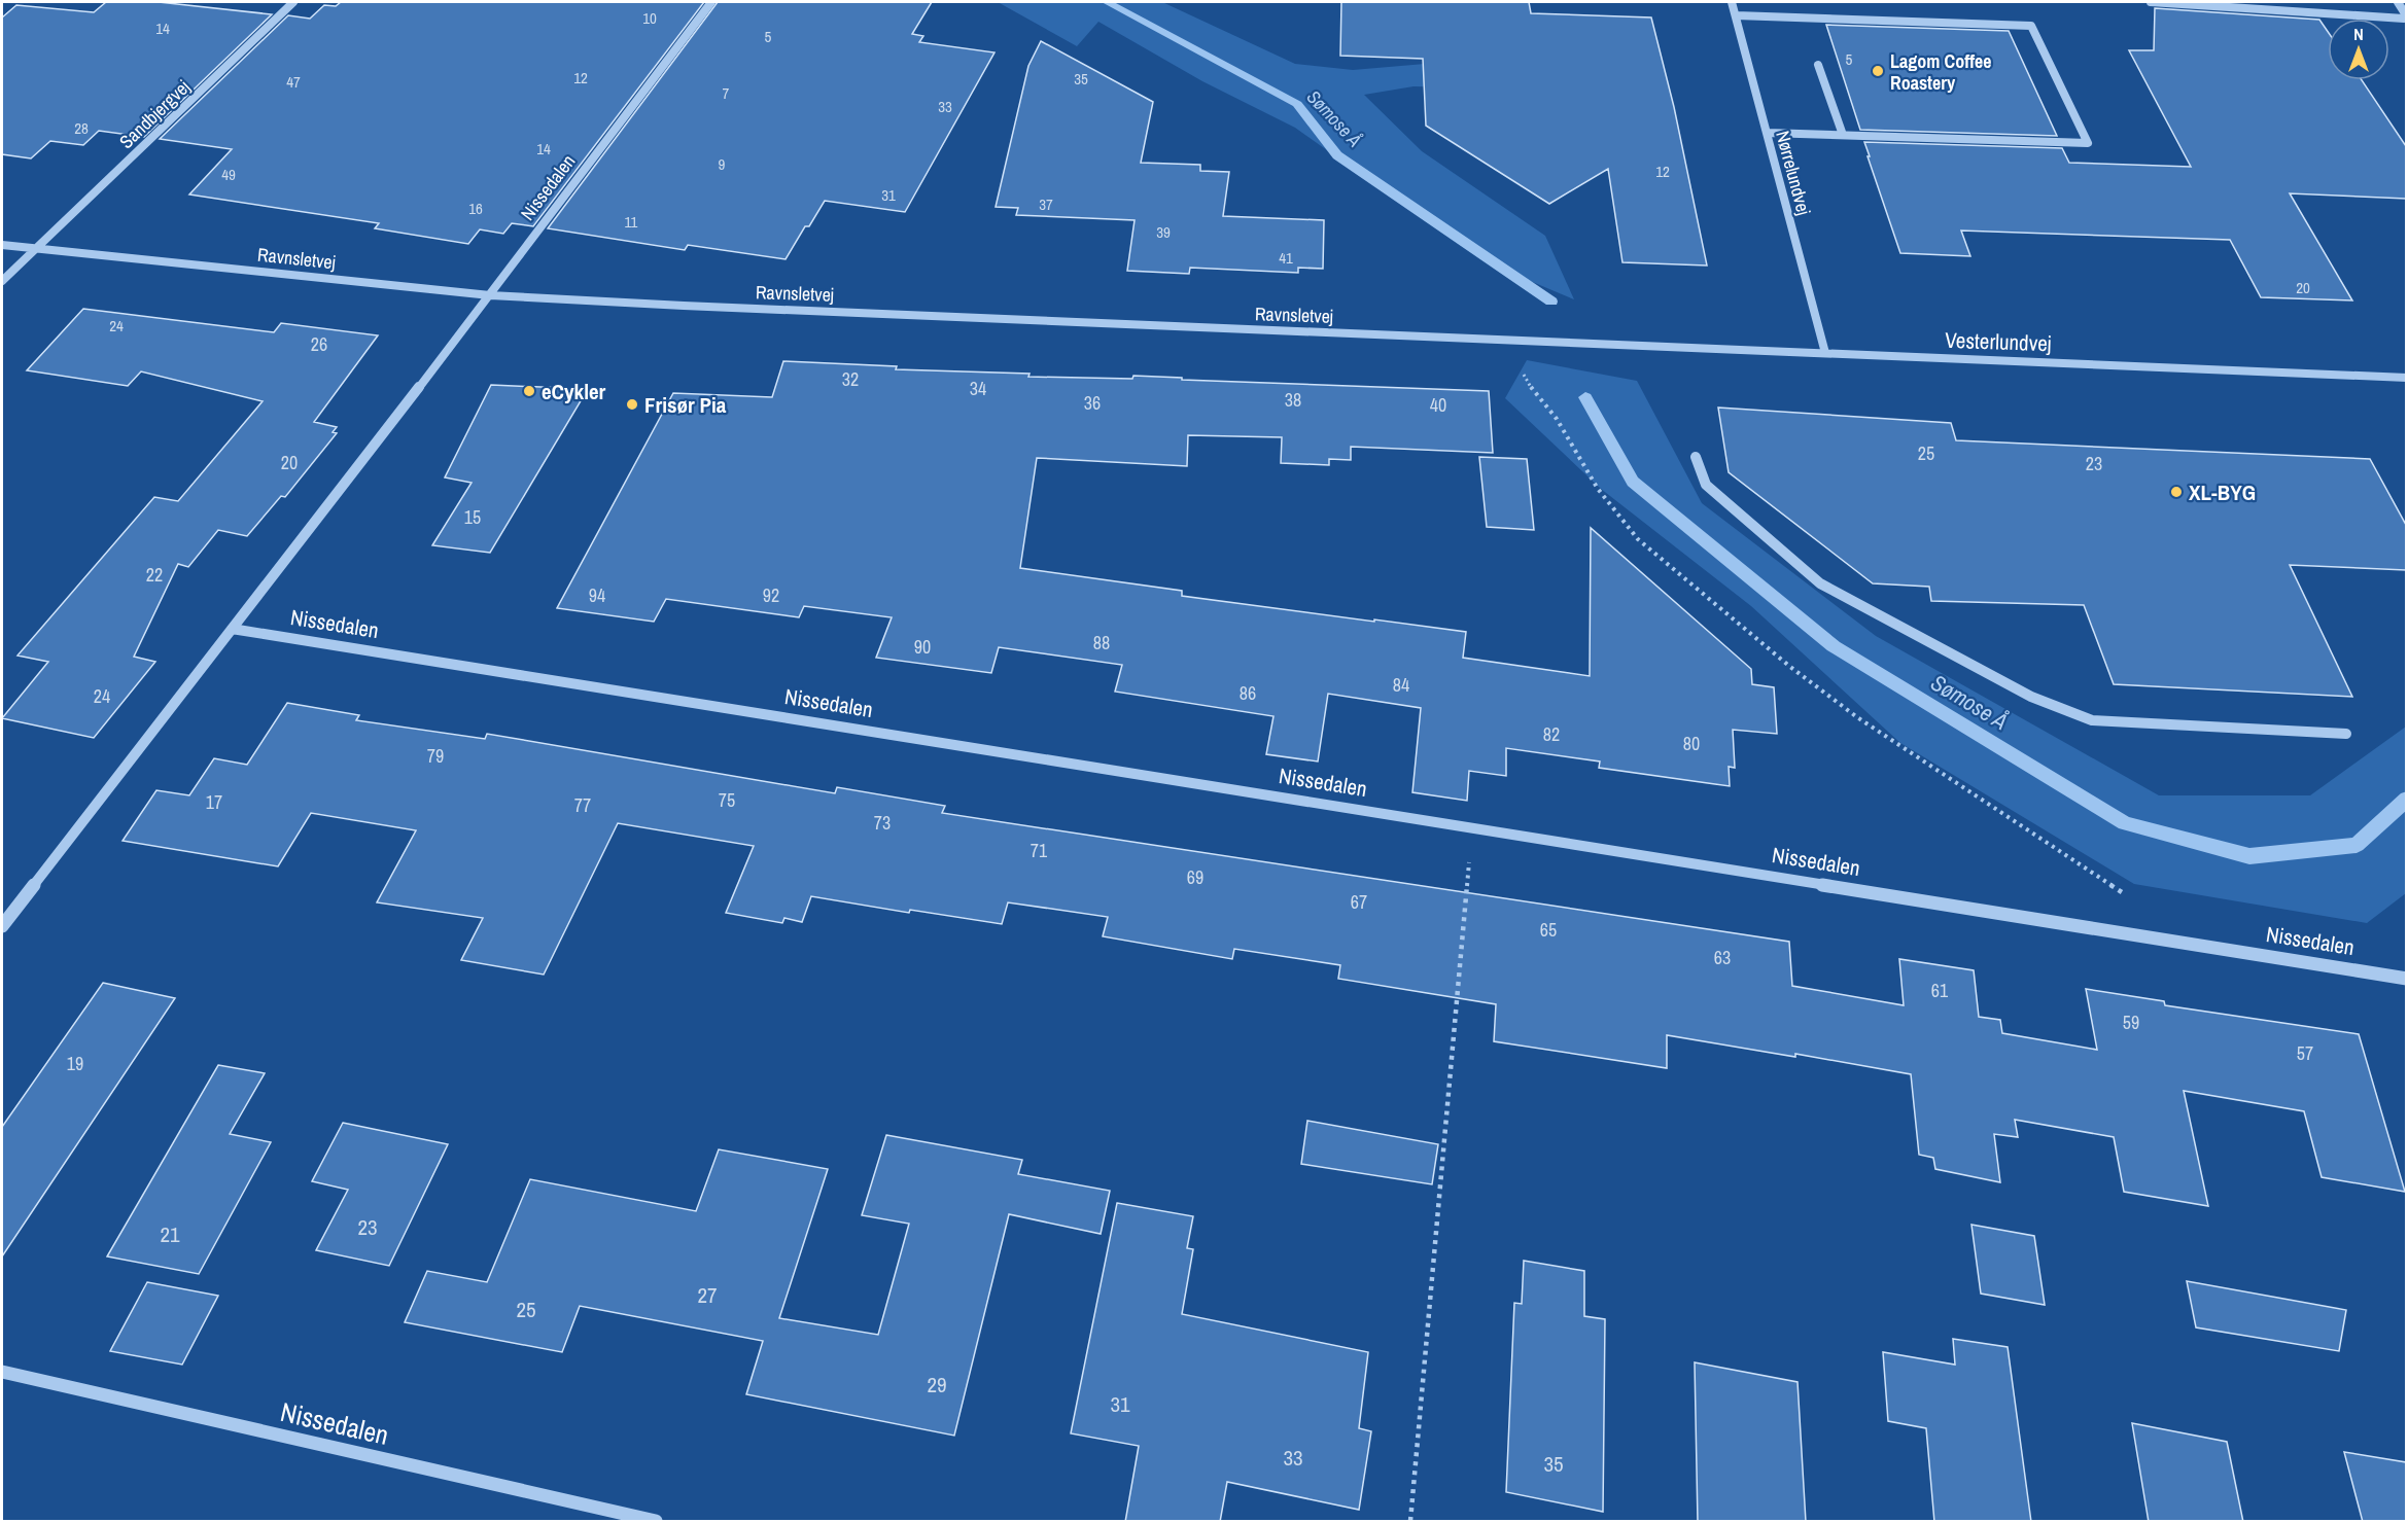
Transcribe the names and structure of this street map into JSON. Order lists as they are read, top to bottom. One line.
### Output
{"streets":{"street":["Sandbjergvej","Nørrelundvej","Nissedalen","Ravnsletvej","Vesterlundvej"]},"crossings":[["Sandbjergvej","Ravnsletvej"],["Nørrelundvej","Vesterlundvej"],["Nissedalen","Ravnsletvej"],["Ravnsletvej","Vesterlundvej"]],"water":["Sømose Å"],"places":["Lagom Coffee Roastery","eCykler","Frisør Pia","XL-BYG"],"house_numbers":["10","14","5","5","12","35","47","7","33","28","14","9","12","49","31","37","16","11","39","41","20","24","26","32","34","38","36","40","25","20","23","15","22","94","92","88","90","84","86","24","82","80","79","75","17","77","73","71","69","67","65","63","61","59","57","19","23","21","27","25","29","31","33","35"],"north":"top"}
